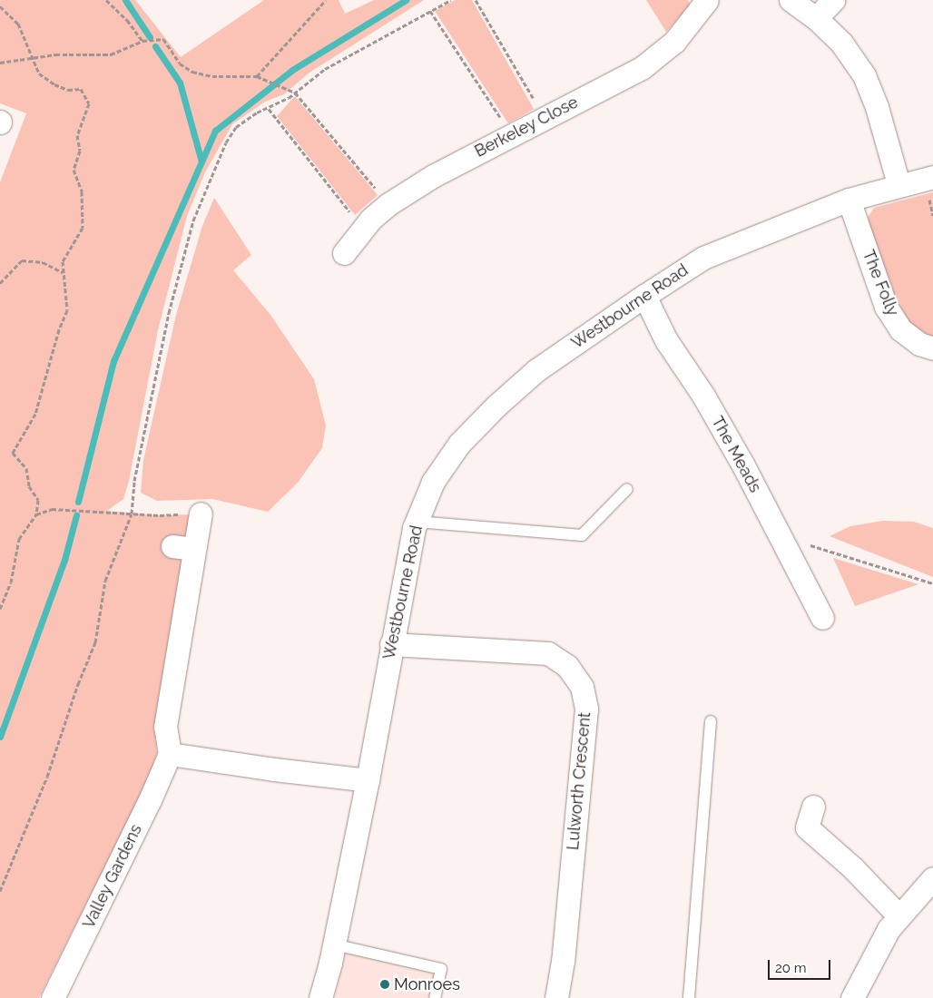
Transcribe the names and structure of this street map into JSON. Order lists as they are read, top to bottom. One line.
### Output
{"streets":{"street":["Berkeley Close","The Folly","Westbourne Road","The Meads","Lulworth Crescent","Valley Gardens"]},"crossings":[["The Folly","Westbourne Road"],["Westbourne Road","The Meads"],["Westbourne Road","Lulworth Crescent"]],"places":["Monroes"],"scale_bar":"20 m"}
